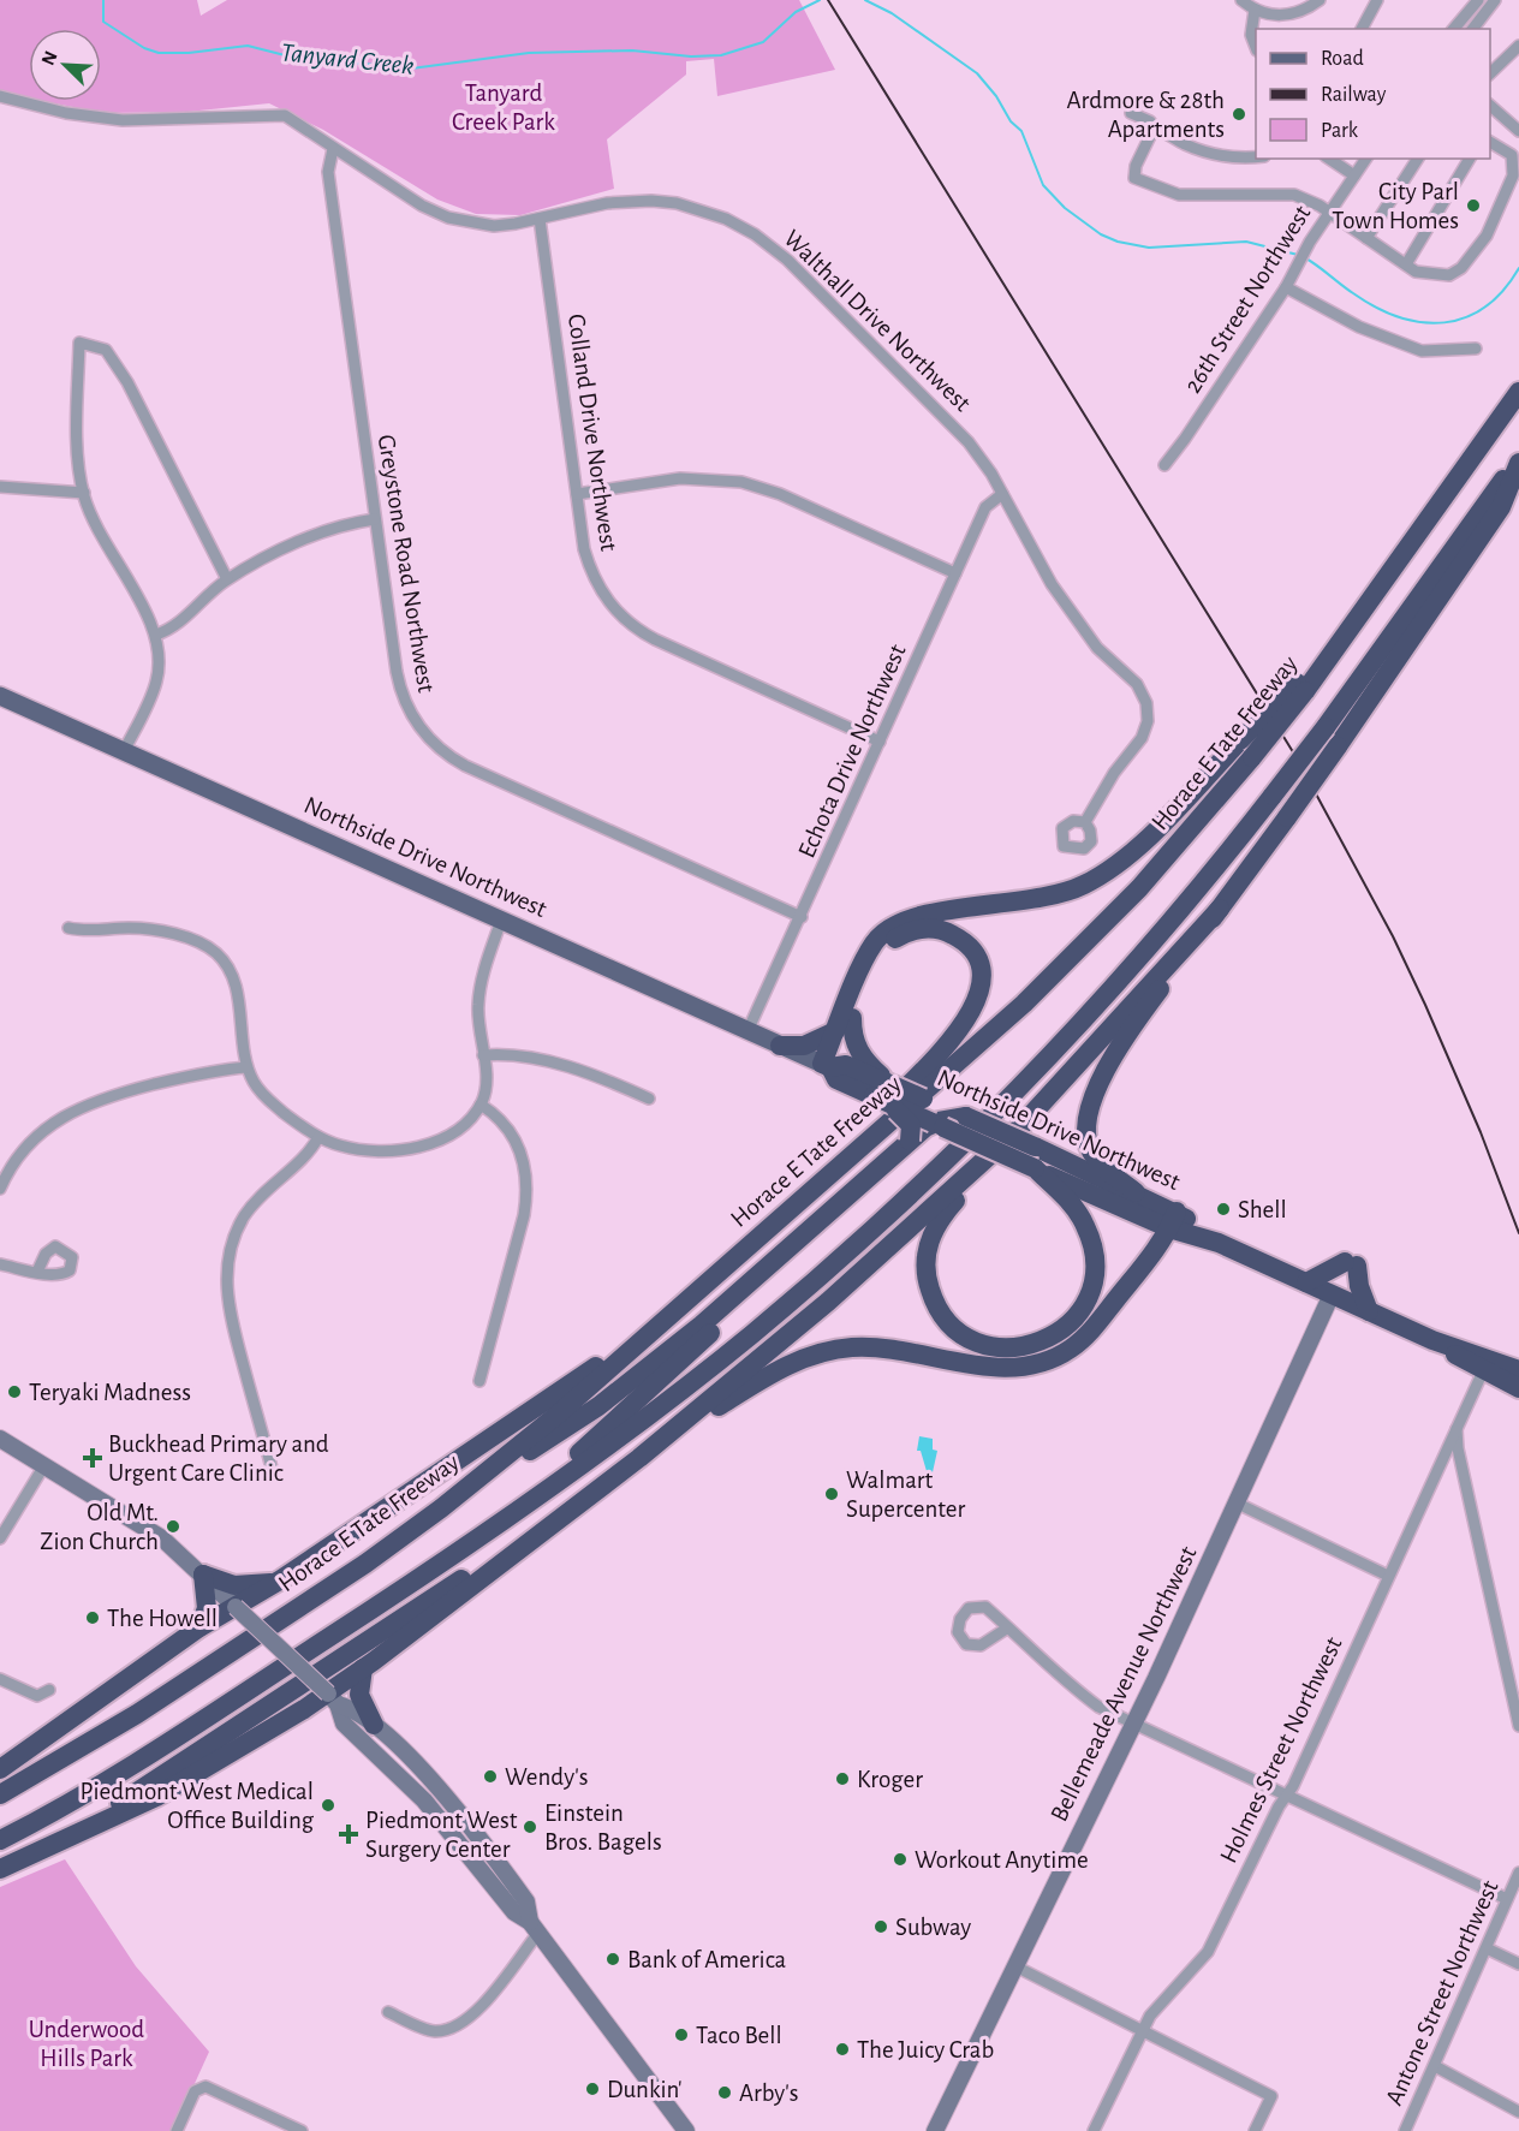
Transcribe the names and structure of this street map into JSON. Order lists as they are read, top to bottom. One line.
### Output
{"streets":{"highway":["Horace E Tate Freeway","Northside Drive Northwest"],"main road":["Bellemeade Avenue Northwest"],"street":["26th Street Northwest","Walthall Drive Northwest","Colland Drive Northwest","Greystone Road Northwest","Echota Drive Northwest","Holmes Street Northwest","Antone Street Northwest"]},"crossings":[["Walthall Drive Northwest","Colland Drive Northwest"],["Walthall Drive Northwest","Greystone Road Northwest"],["Walthall Drive Northwest","Echota Drive Northwest"],["Colland Drive Northwest","Echota Drive Northwest"],["Greystone Road Northwest","Echota Drive Northwest"],["Echota Drive Northwest","Northside Drive Northwest"],["Northside Drive Northwest","Bellemeade Avenue Northwest"],["Northside Drive Northwest","Holmes Street Northwest"]],"water":["Tanyard Creek"],"parks":["Tanyard Creek Park","Underwood Hills Park"],"places":{"other":["Ardmore & 28th Apartments","City Parl Town Homes","Shell","Teryaki Madness","Walmart Supercenter","Old Mt. Zion Church","The Howell","Wendy's","Kroger","Piedmont West Medical Office Building","Einstein Bros. Bagels","Workout Anytime","Subway","Bank of America","Taco Bell","The Juicy Crab","Dunkin'","Arby's"],"health":["Buckhead Primary and Urgent Care Clinic","Piedmont West Surgery Center"]},"legend":["Road","Railway","Park"],"north":"top left"}
